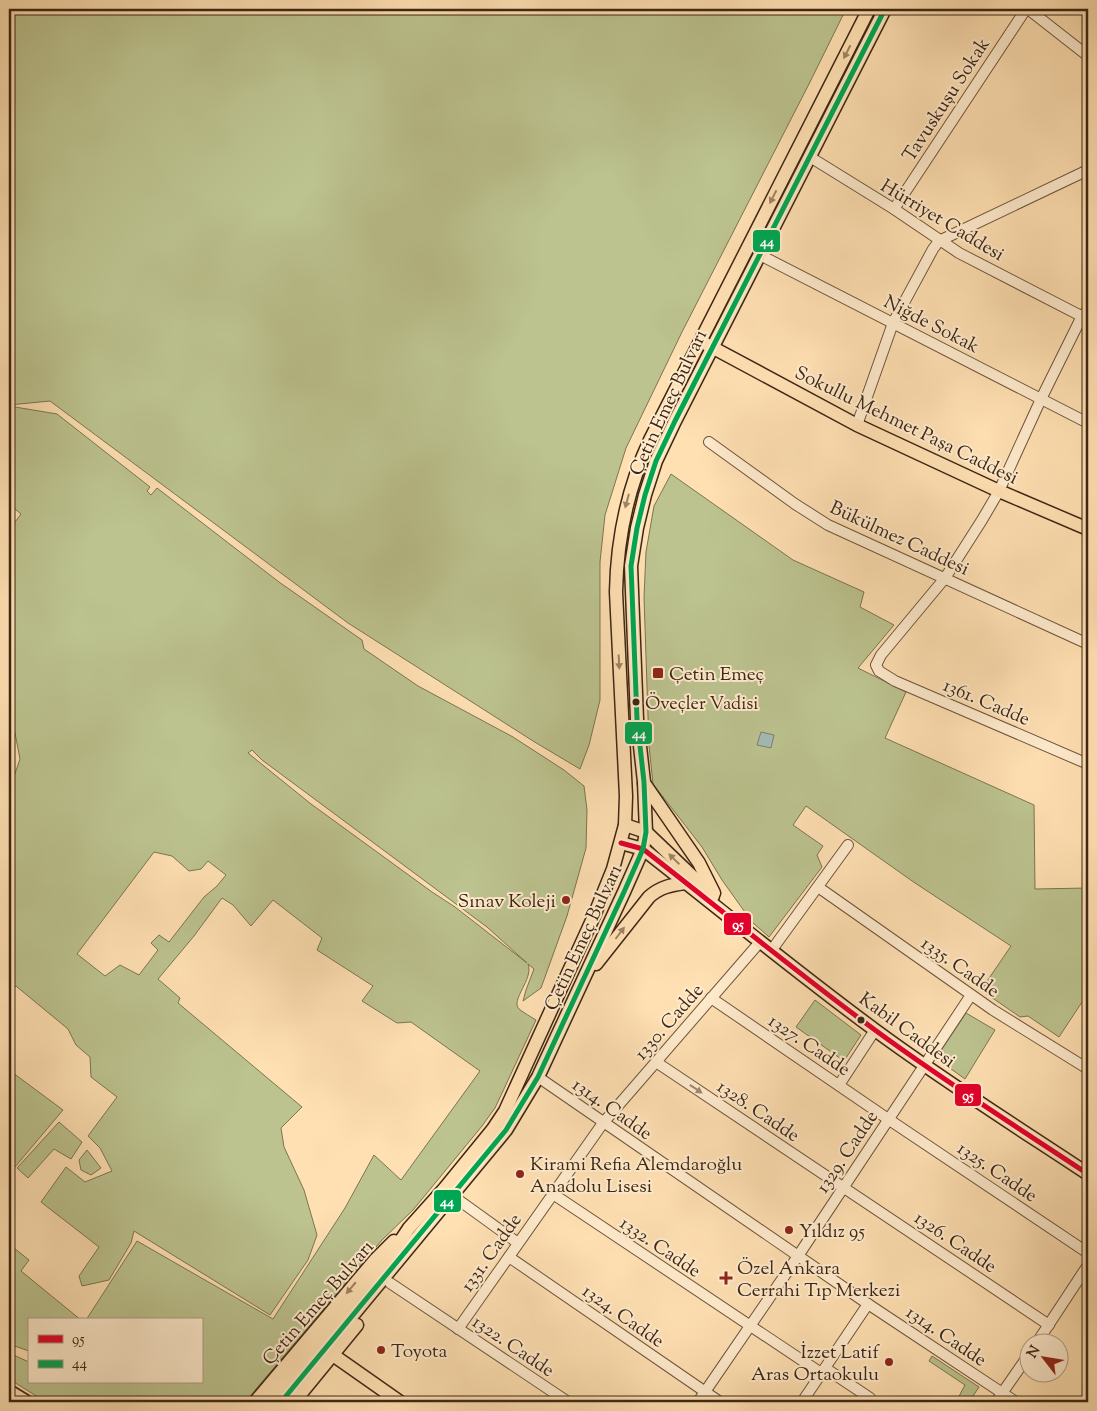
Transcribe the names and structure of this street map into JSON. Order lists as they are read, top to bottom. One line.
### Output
{"streets":{"main road":["Çetin Emeç Bulvarı","Sokullu Mehmet Paşa Caddesi","Kabil Caddesi"],"street":["Tavuskuşu Sokak","Hürriyet Caddesi","Niğde Sokak","Bükülmez Caddesi","1361. Cadde","1335. Cadde","1330. Cadde","1327. Cadde","1314. Cadde","1328. Cadde","1329. Cadde","1325. Cadde","1326. Cadde","1332. Cadde","1331. Cadde","1324. Cadde","1322. Cadde"]},"crossings":[["Tavuskuşu Sokak","Hürriyet Caddesi"],["Hürriyet Caddesi","Çetin Emeç Bulvarı"],["Niğde Sokak","Çetin Emeç Bulvarı"],["Çetin Emeç Bulvarı","Sokullu Mehmet Paşa Caddesi"],["Çetin Emeç Bulvarı","Kabil Caddesi"],["Çetin Emeç Bulvarı","1314. Cadde"],["Çetin Emeç Bulvarı","1322. Cadde"],["Bükülmez Caddesi","1361. Cadde"],["1335. Cadde","1329. Cadde"],["1330. Cadde","Kabil Caddesi"],["1330. Cadde","1327. Cadde"],["1330. Cadde","1314. Cadde"],["1330. Cadde","1328. Cadde"],["1330. Cadde","1331. Cadde"],["Kabil Caddesi","1329. Cadde"],["1327. Cadde","1329. Cadde"],["1327. Cadde","1325. Cadde"],["1314. Cadde","1329. Cadde"],["1314. Cadde","1331. Cadde"],["1328. Cadde","1329. Cadde"],["1328. Cadde","1326. Cadde"],["1329. Cadde","1325. Cadde"],["1329. Cadde","1326. Cadde"],["1329. Cadde","1332. Cadde"],["1329. Cadde","1324. Cadde"],["1332. Cadde","1331. Cadde"],["1331. Cadde","1324. Cadde"],["1331. Cadde","1322. Cadde"]],"one_way":["1328. Cadde"],"places":{"transit":["Çetin Emeç"],"other":["Öveçler Vadisi","Sınav Koleji","Kirami Refia Alemdaroğlu Anadolu Lisesi","Yıldız 95","Toyota","İzzet Latif Aras Ortaokulu"],"health":["Özel Ankara Cerrahi Tıp Merkezi"]},"lines":["transit line 44","transit line 95"],"legend":["95","44"],"north":"top left"}
